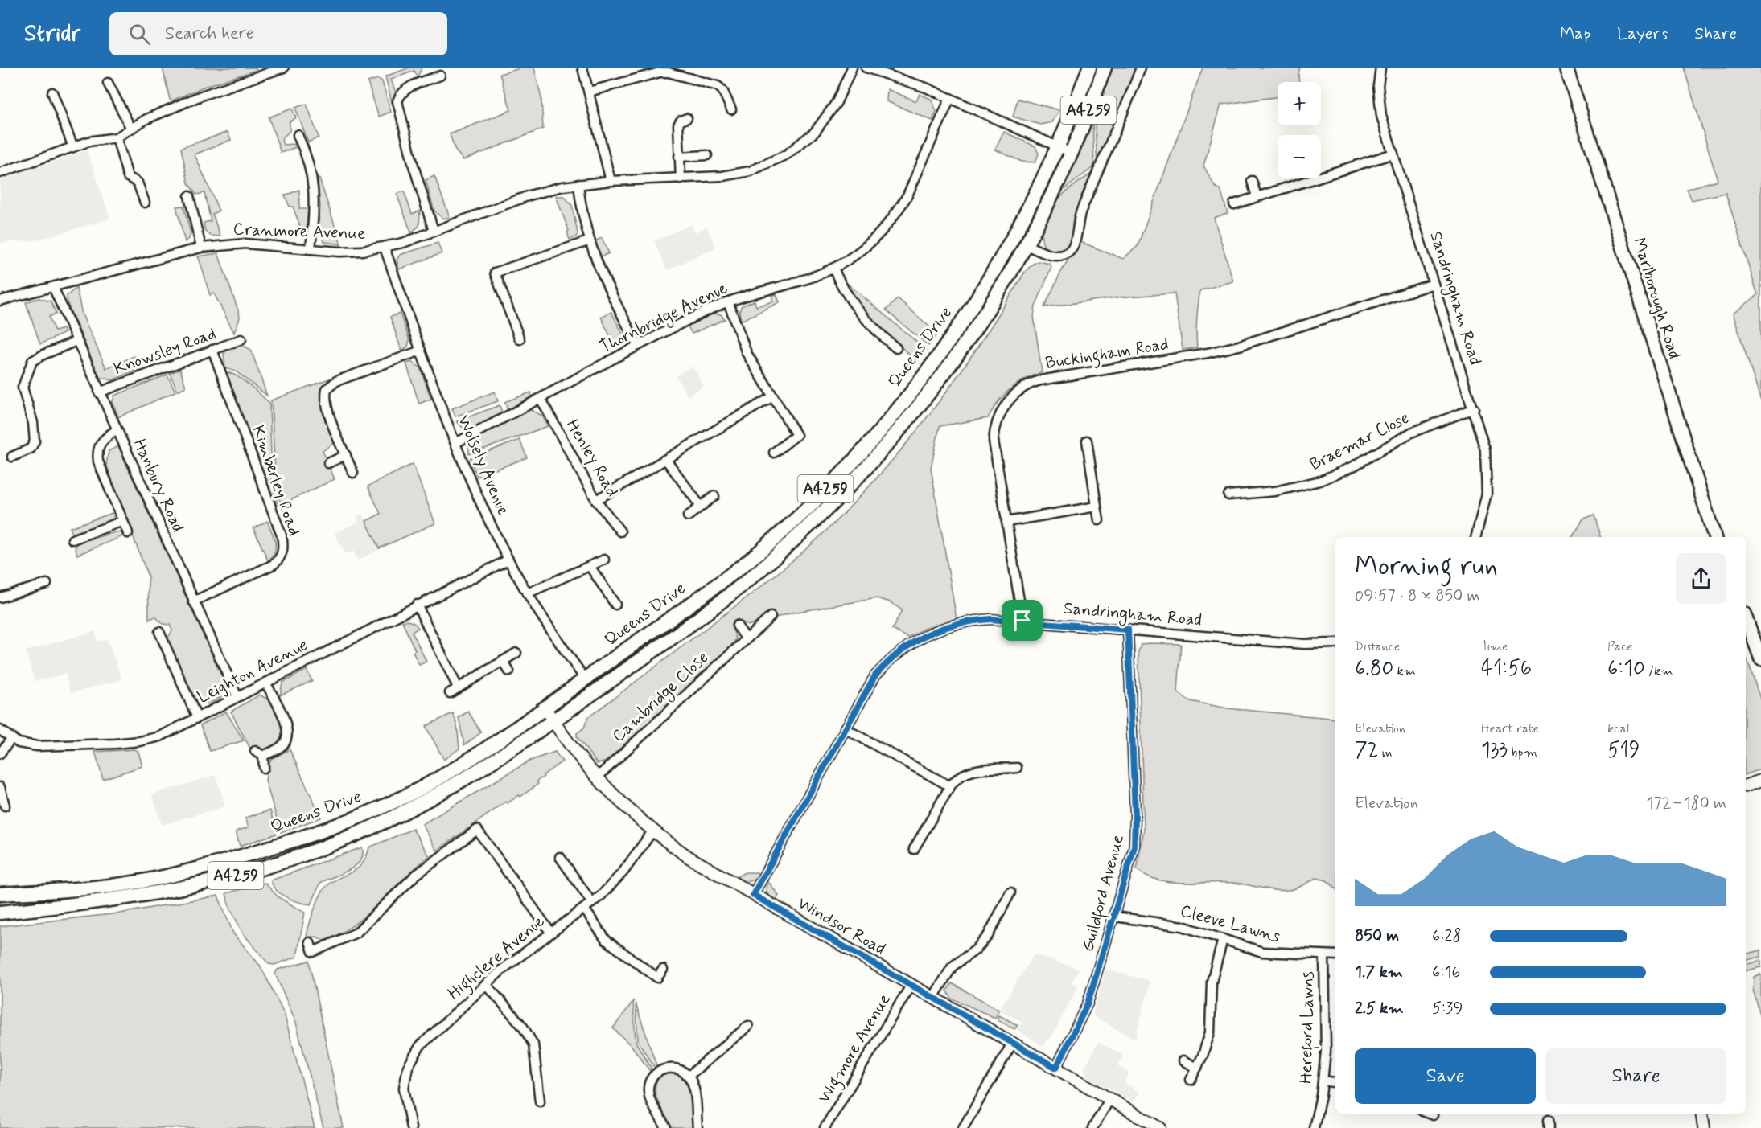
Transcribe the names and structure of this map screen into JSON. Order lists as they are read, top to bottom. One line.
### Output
{"streets":{"main road":["A4259","Marlborough Road","Queens Drive"],"street":["Cranmore Avenue","Sandringham Road","Thornbridge Avenue","Knowsley Road","Buckingham Road","Braemar Close","Henley Road","Wolsely Avenue","Kimberley Road","Hanbury Road","Leighton Avenue","Cambridge Close","Guildford Avenue","Cleeve Lawns","Windsor Road","Highclere Avenue","Hereford Lawns","Wigmore Avenue"]},"crossings":[["Cranmore Avenue","Wolsely Avenue"],["Cranmore Avenue","Hanbury Road"],["Sandringham Road","Buckingham Road"],["Sandringham Road","Braemar Close"],["Sandringham Road","Guildford Avenue"],["Sandringham Road","Windsor Road"],["Thornbridge Avenue","Henley Road"],["Thornbridge Avenue","Wolsely Avenue"],["Queens Drive","Wolsely Avenue"],["Queens Drive","Windsor Road"],["Knowsley Road","Kimberley Road"],["Knowsley Road","Hanbury Road"],["Wolsely Avenue","Leighton Avenue"],["Kimberley Road","Hanbury Road"],["Hanbury Road","Leighton Avenue"],["Cambridge Close","Windsor Road"],["Guildford Avenue","Cleeve Lawns"],["Guildford Avenue","Windsor Road"],["Cleeve Lawns","Hereford Lawns"],["Windsor Road","Highclere Avenue"],["Windsor Road","Wigmore Avenue"]],"page":{"header":"Stridr","search":"Search here","nav":["Map","Layers","Share"],"map_buttons":["+","−"],"heading":["Morning run","09:57 · 8 × 850 m"],"stats":[["Distance","6.80 km"],["Time","41:56"],["Pace","6:10 /km"],["Elevation","72 m"],["Heart rate","133 bpm"],["kcal","519"]],"chart":["Elevation","172–180 m"],"list":[{"name":"850 m","note":"6:28"},{"name":"1.7 km","note":"6:16"},{"name":"2.5 km","note":"5:39"}],"buttons":["Save","Share"]}}
